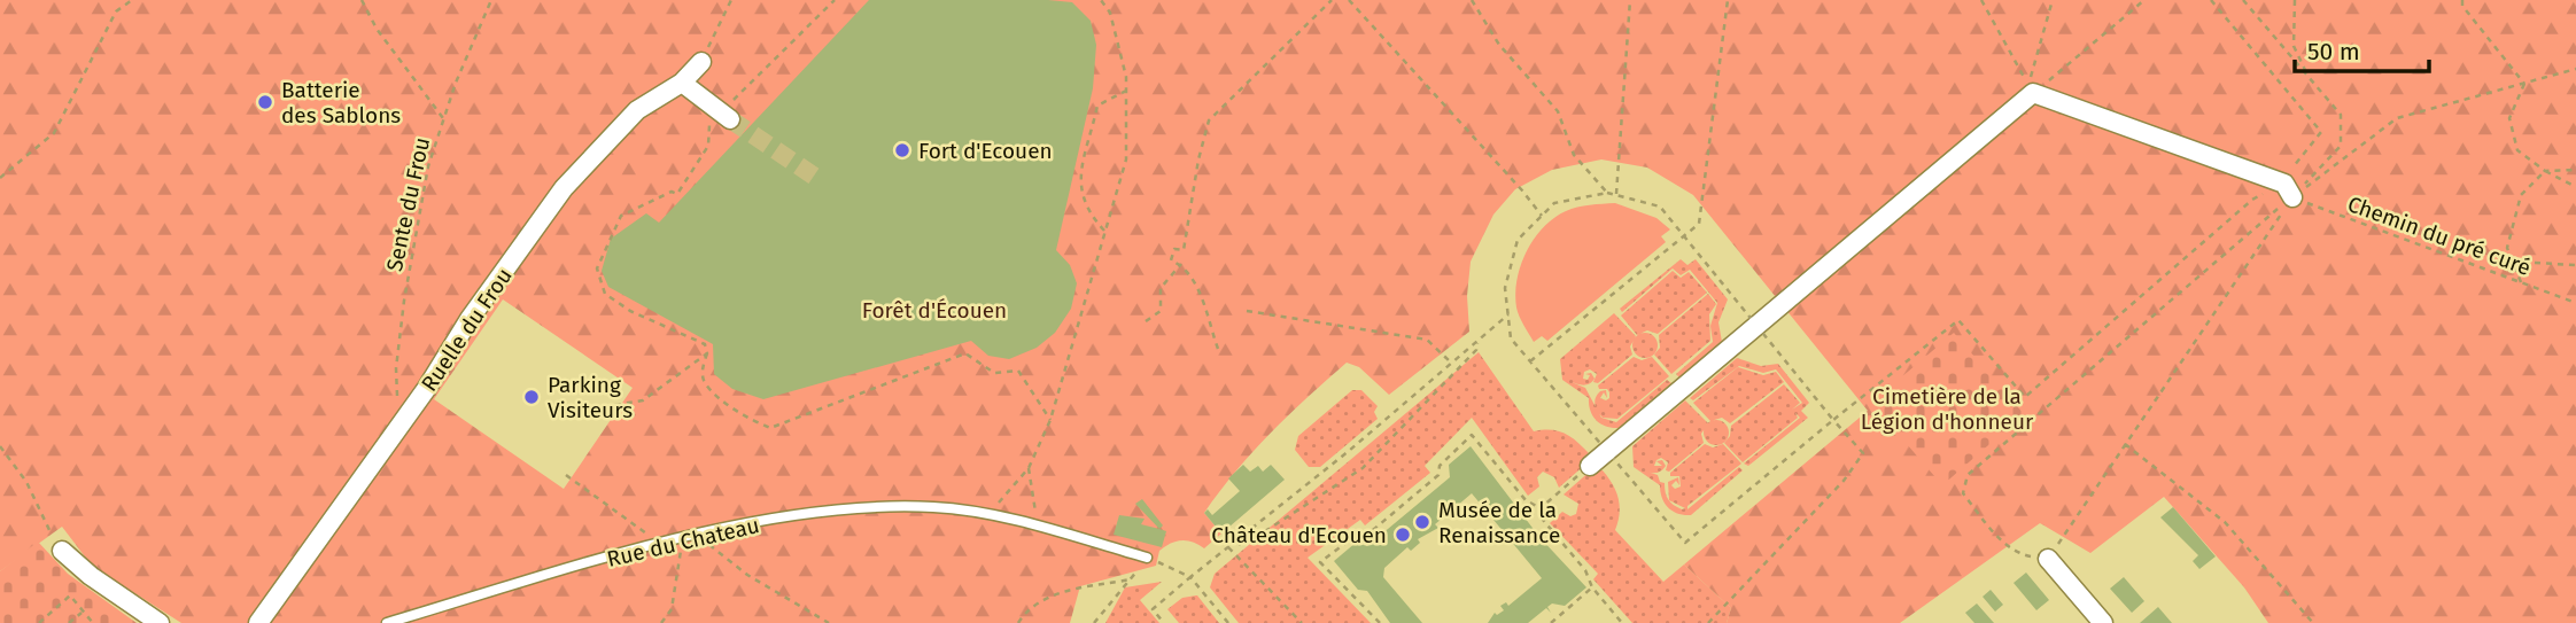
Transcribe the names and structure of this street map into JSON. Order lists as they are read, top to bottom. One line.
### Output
{"streets":{"street":["Ruelle du Frou"],"lane":["Rue du Chateau"],"path":["Sente du Frou","Chemin du pré curé"]},"crossings":[["Sente du Frou","Ruelle du Frou"]],"parks":["Forêt d'Écouen","Cimetière de la Légion d'honneur"],"places":["Batterie des Sablons","Fort d'Ecouen","Parking Visiteurs","Musée de la Renaissance","Château d'Ecouen"],"scale_bar":"50 m"}
